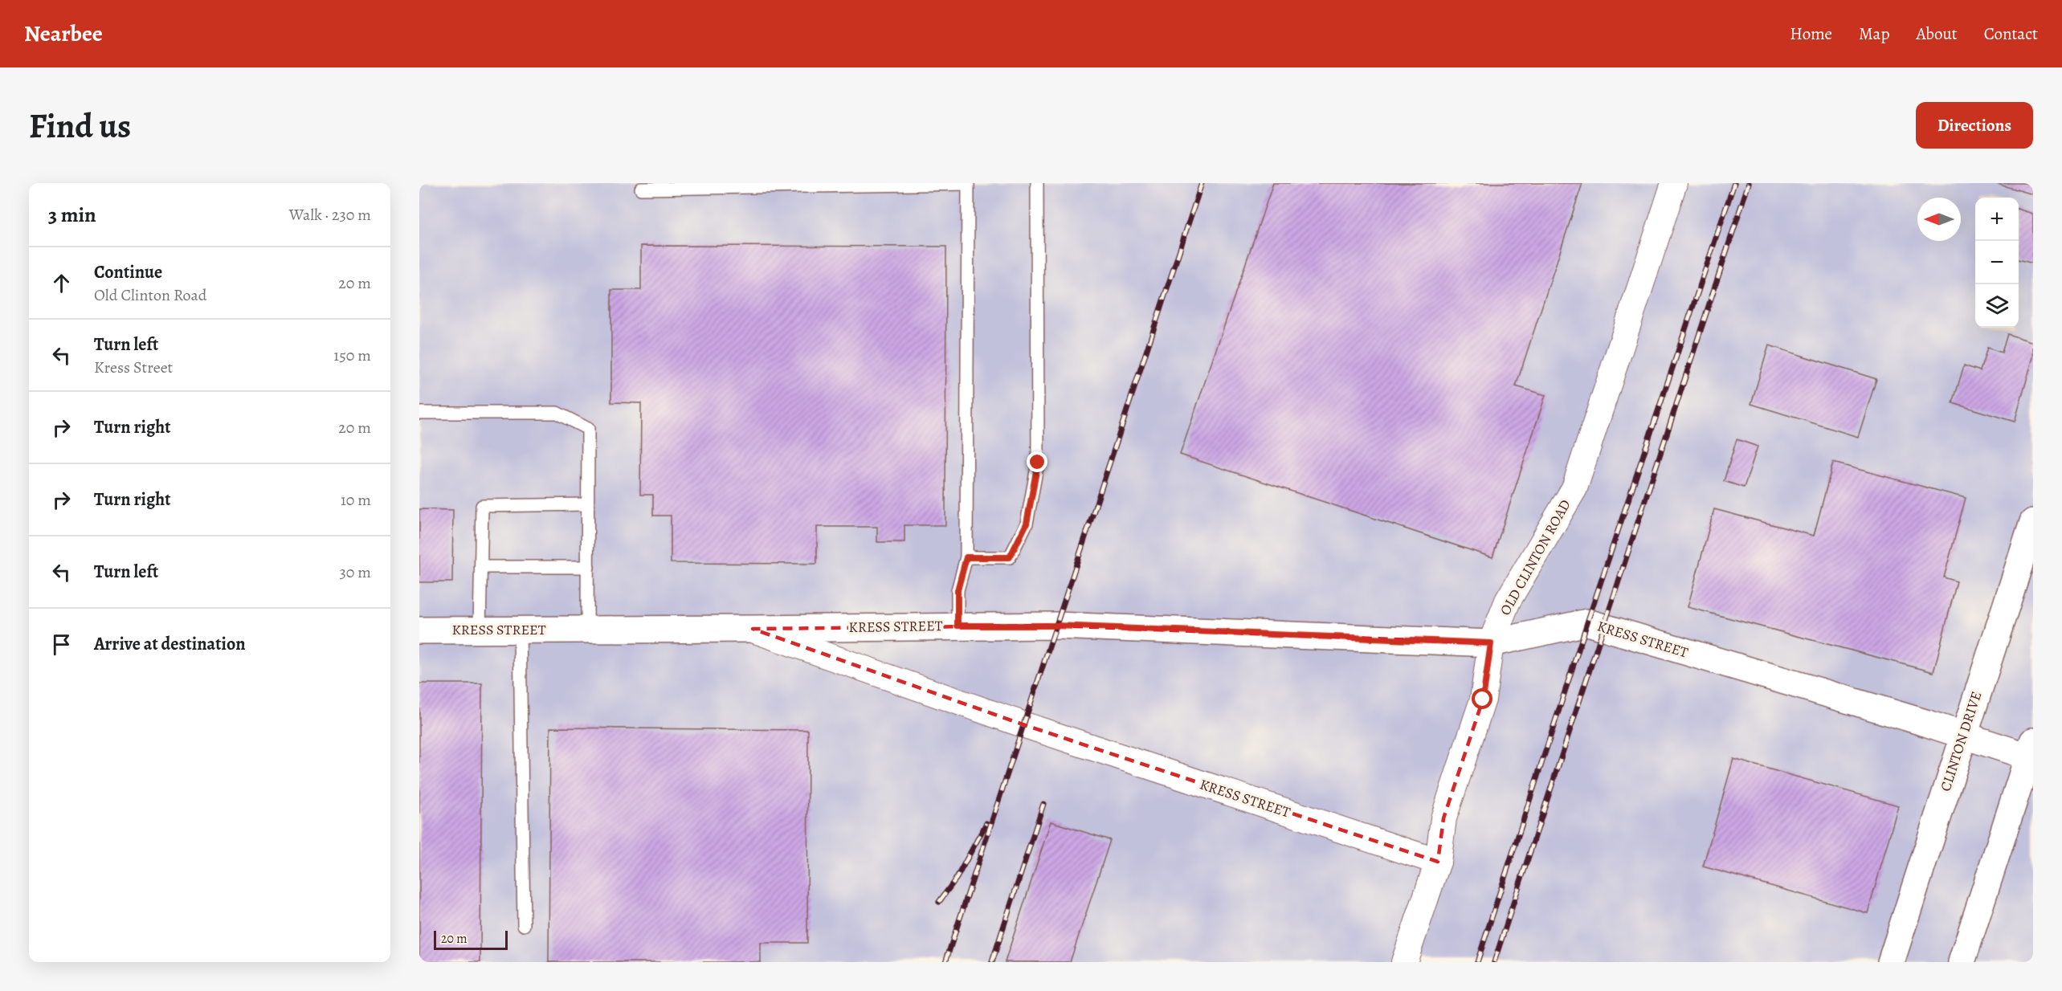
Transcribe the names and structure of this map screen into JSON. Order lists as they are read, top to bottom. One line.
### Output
{"streets":{"street":["OLD CLINTON ROAD","KRESS STREET","CLINTON DRIVE"]},"crossings":[["OLD CLINTON ROAD","KRESS STREET"],["KRESS STREET","CLINTON DRIVE"]],"scale_bar":"20 m","north":"left","page":{"header":"Nearbee","nav":["Home","Map","About","Contact"],"buttons":"Directions","title":"Find us","heading":["3 min","Walk · 230 m"],"map_buttons":["+","−"],"list":[["Continue","Old Clinton Road","20 m"],["Turn left","Kress Street","150 m"],["Turn right","20 m"],["Turn right","10 m"],["Turn left","30 m"],"Arrive at destination"],"scale":"20 m"}}
